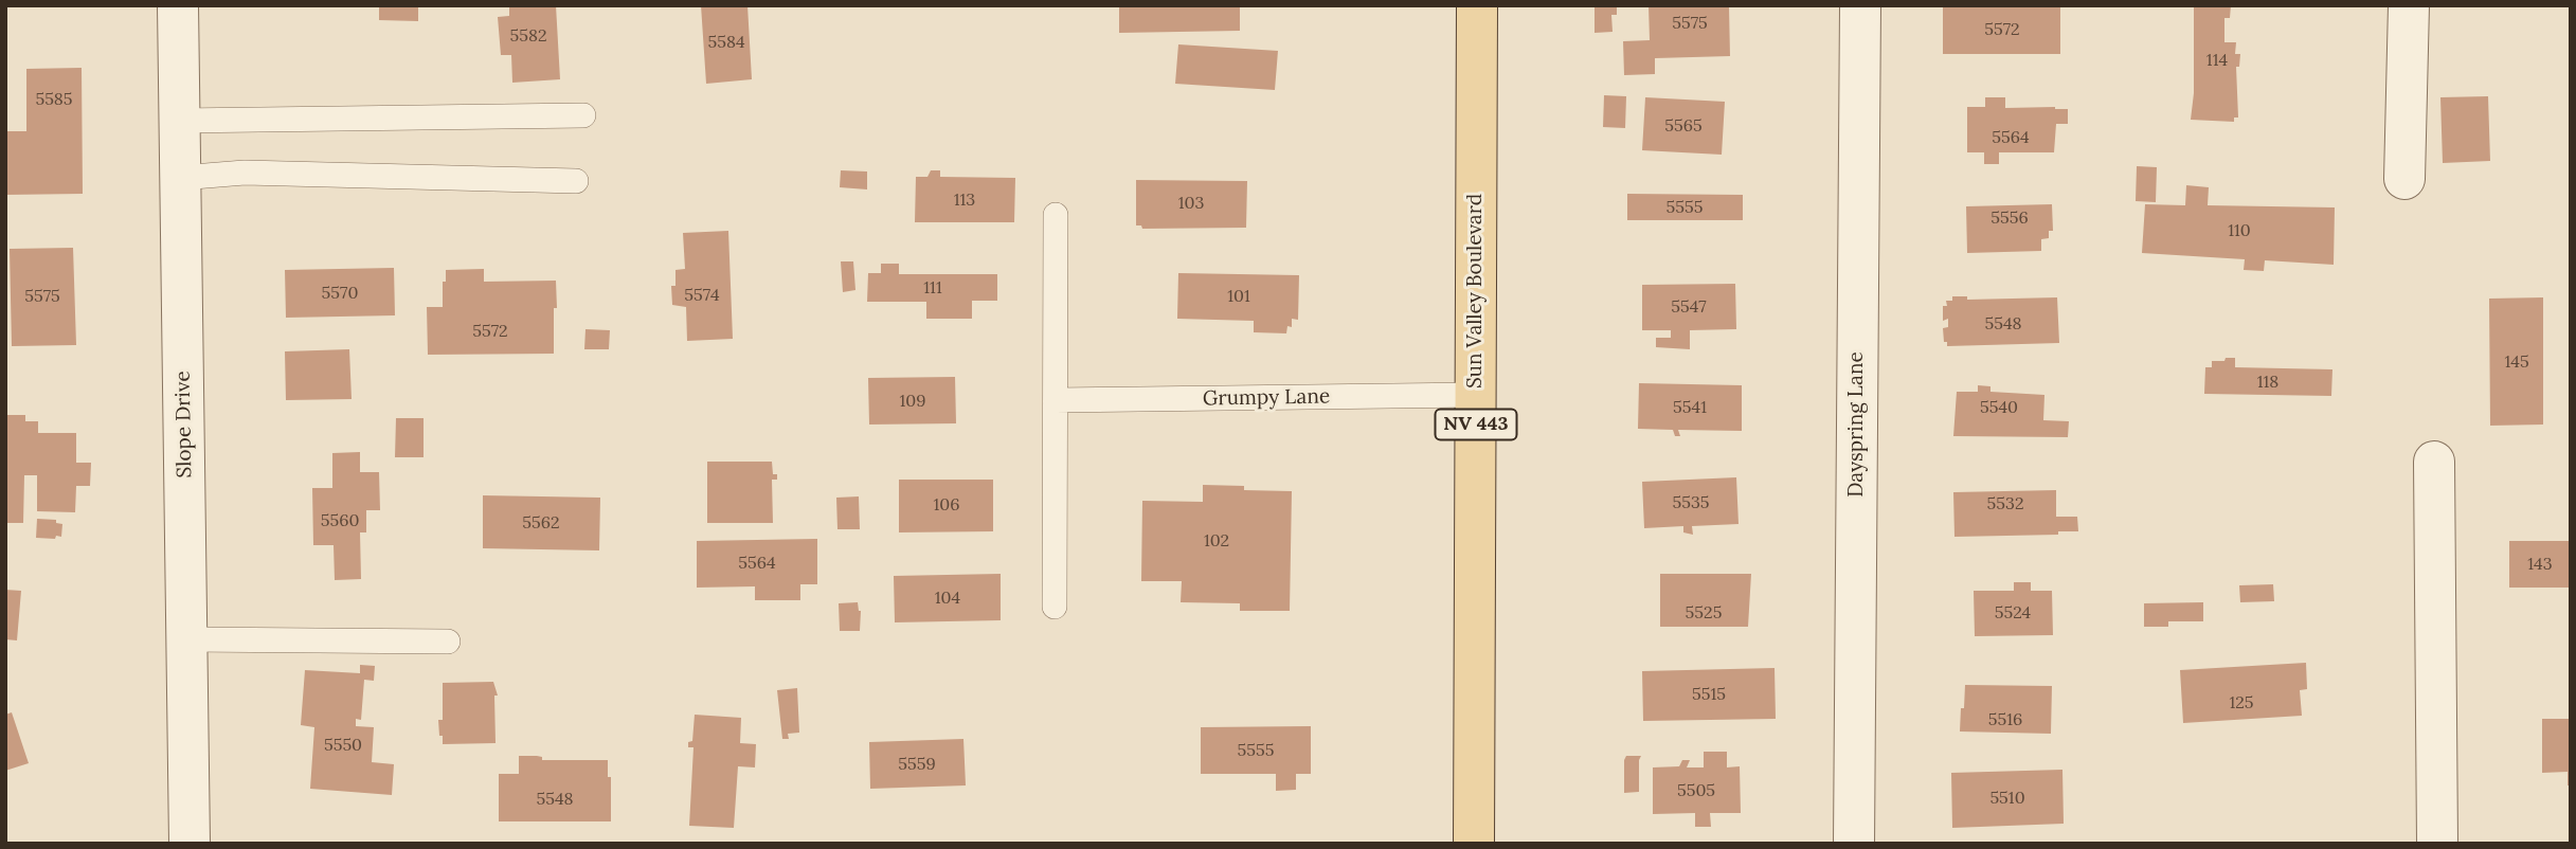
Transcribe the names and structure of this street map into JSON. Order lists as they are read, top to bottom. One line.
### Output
{"streets":{"main road":["Sun Valley Boulevard","NV 443"],"street":["Slope Drive","Dayspring Lane"],"lane":["Grumpy Lane"]},"crossings":[["Sun Valley Boulevard","Grumpy Lane"]],"house_numbers":["5575","5572","5582","5584","114","5585","5565","5564","113","103","5555","5556","110","111","5570","5574","5575","101","5547","5548","5572","145","118","109","5541","5540","5535","5532","106","5560","5562","102","5564","143","104","5525","5524","5515","125","5516","5550","5555","5559","5505","5510","5548"]}
